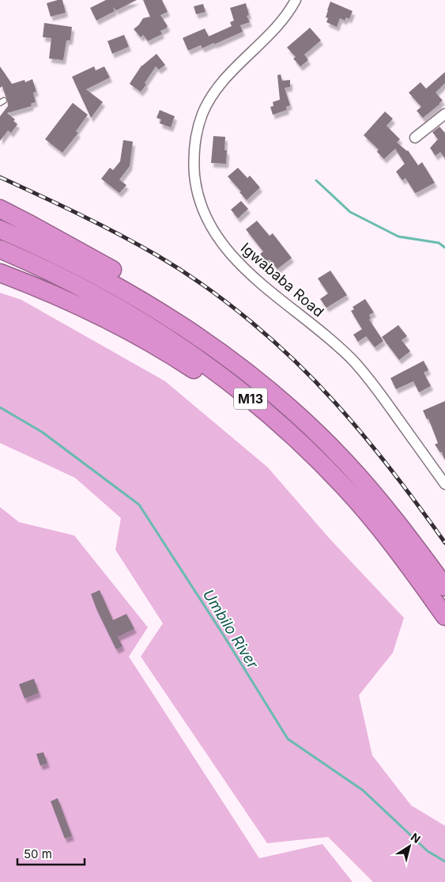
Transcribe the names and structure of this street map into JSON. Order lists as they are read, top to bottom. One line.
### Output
{"streets":{"highway":["M13"],"street":["Igwababa Road"]},"water":["Umbilo River"],"scale_bar":"50 m","north":"top right"}
